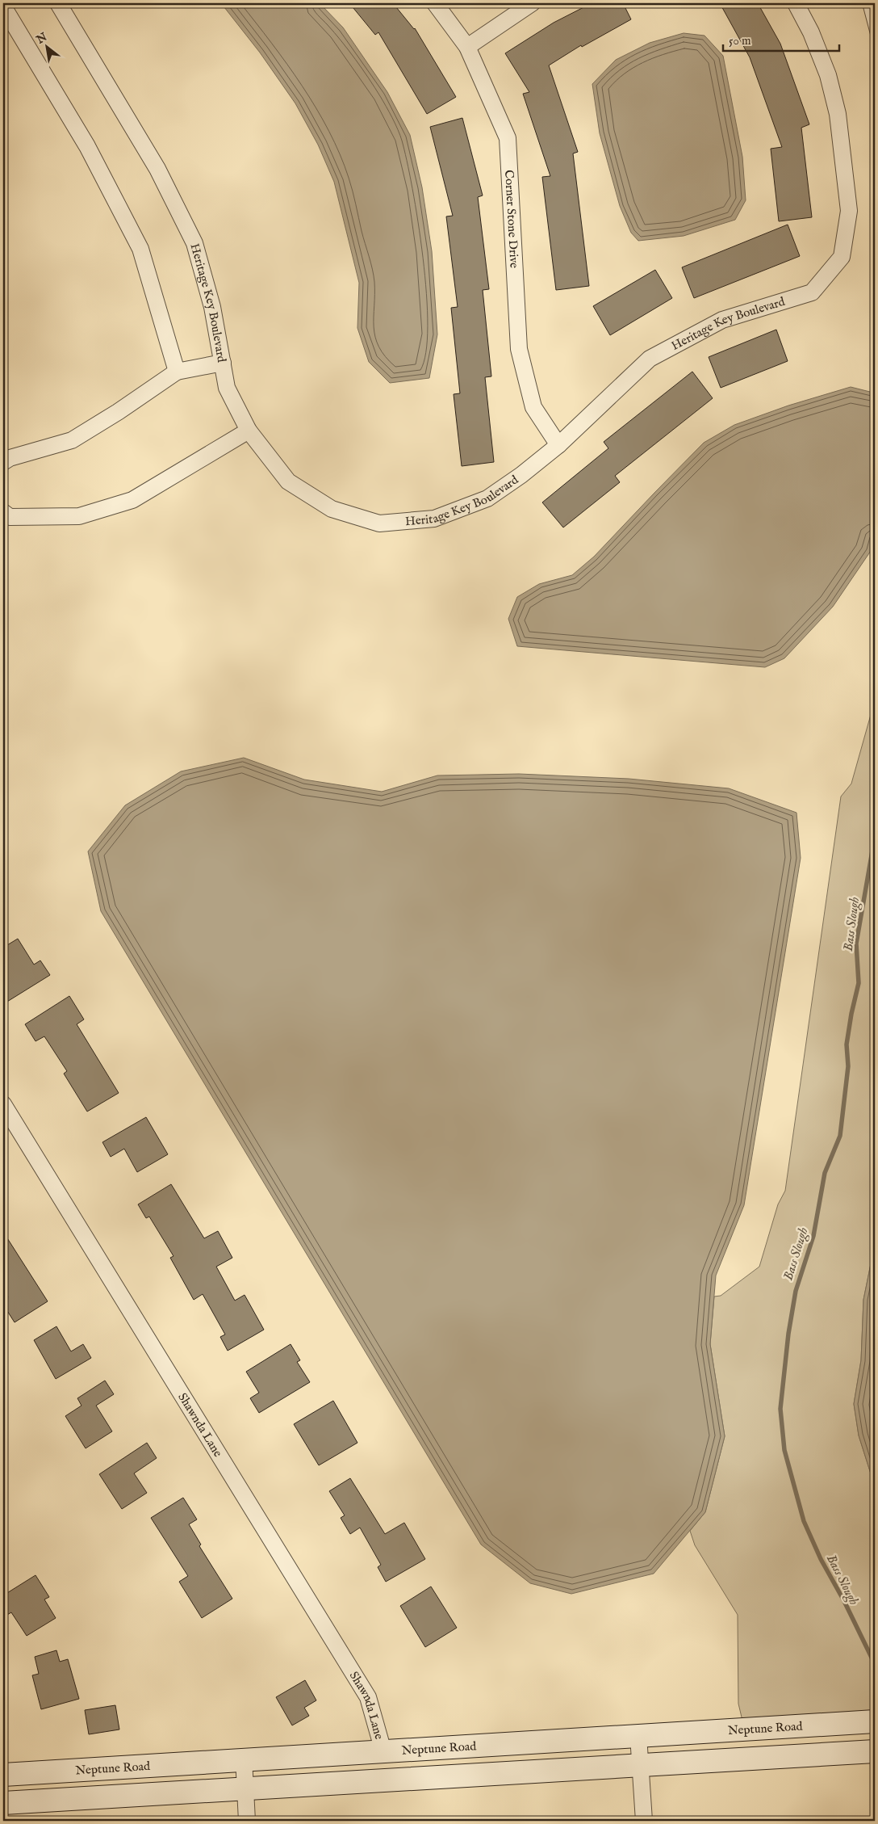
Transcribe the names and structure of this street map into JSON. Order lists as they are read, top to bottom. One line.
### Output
{"streets":{"main road":["Neptune Road"],"street":["Corner Stone Drive","Heritage Key Boulevard","Shawnda Lane"]},"crossings":[["Corner Stone Drive","Heritage Key Boulevard"],["Shawnda Lane","Neptune Road"]],"water":["Bass Slough"],"scale_bar":"50 m","north":"top left"}
